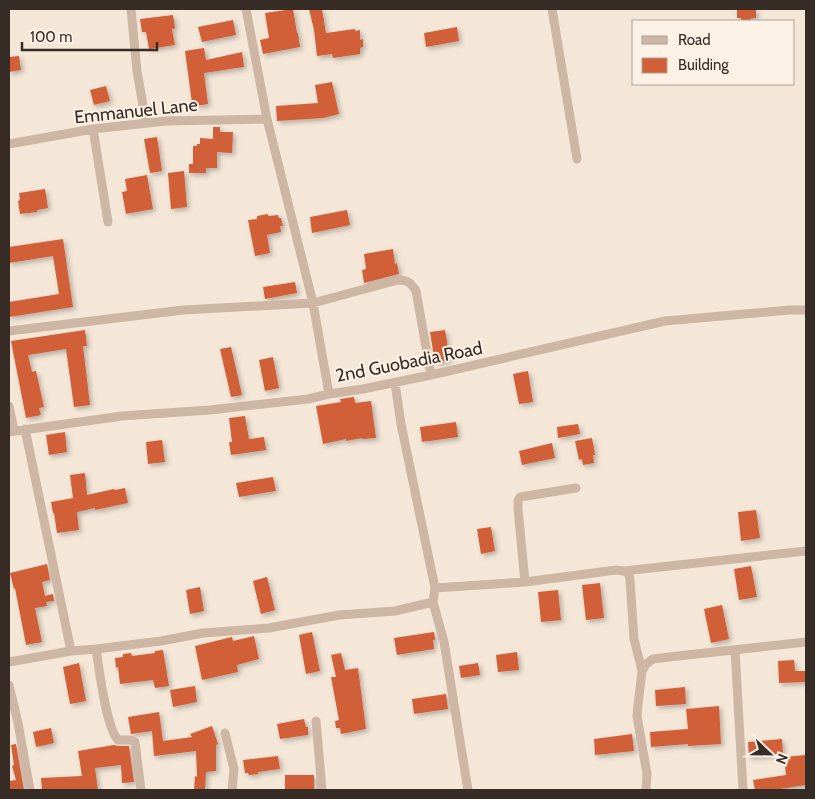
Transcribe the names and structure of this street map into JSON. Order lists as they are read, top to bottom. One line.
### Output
{"streets":{"street":["Emmanuel Lane","2nd Guobadia Road"]},"legend":["Road","Building"],"scale_bar":"100 m","north":"right"}
